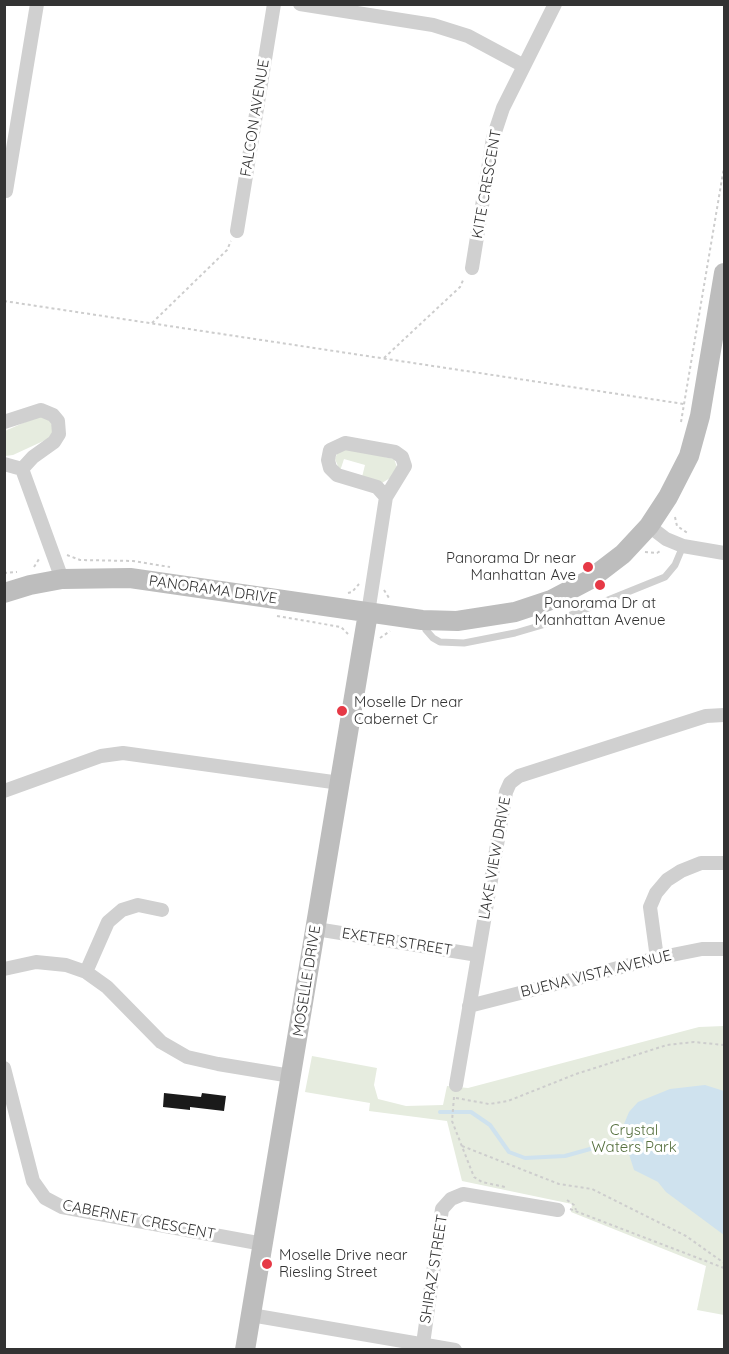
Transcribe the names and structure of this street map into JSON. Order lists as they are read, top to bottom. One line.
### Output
{"streets":{"street":["FALCON AVENUE","KITE CRESCENT","PANORAMA DRIVE","LAKE VIEW DRIVE","EXETER STREET","BUENA VISTA AVENUE","MOSELLE DRIVE","CABERNET CRESCENT","SHIRAZ STREET"]},"crossings":[["PANORAMA DRIVE","MOSELLE DRIVE"],["LAKE VIEW DRIVE","EXETER STREET"],["LAKE VIEW DRIVE","BUENA VISTA AVENUE"],["EXETER STREET","MOSELLE DRIVE"],["MOSELLE DRIVE","CABERNET CRESCENT"]],"parks":["Crystal Waters Park"],"places":["Panorama Dr near Manhattan Ave","Panorama Dr at Manhattan Avenue","Moselle Dr near Cabernet Cr","Moselle Drive near Riesling Street"]}
